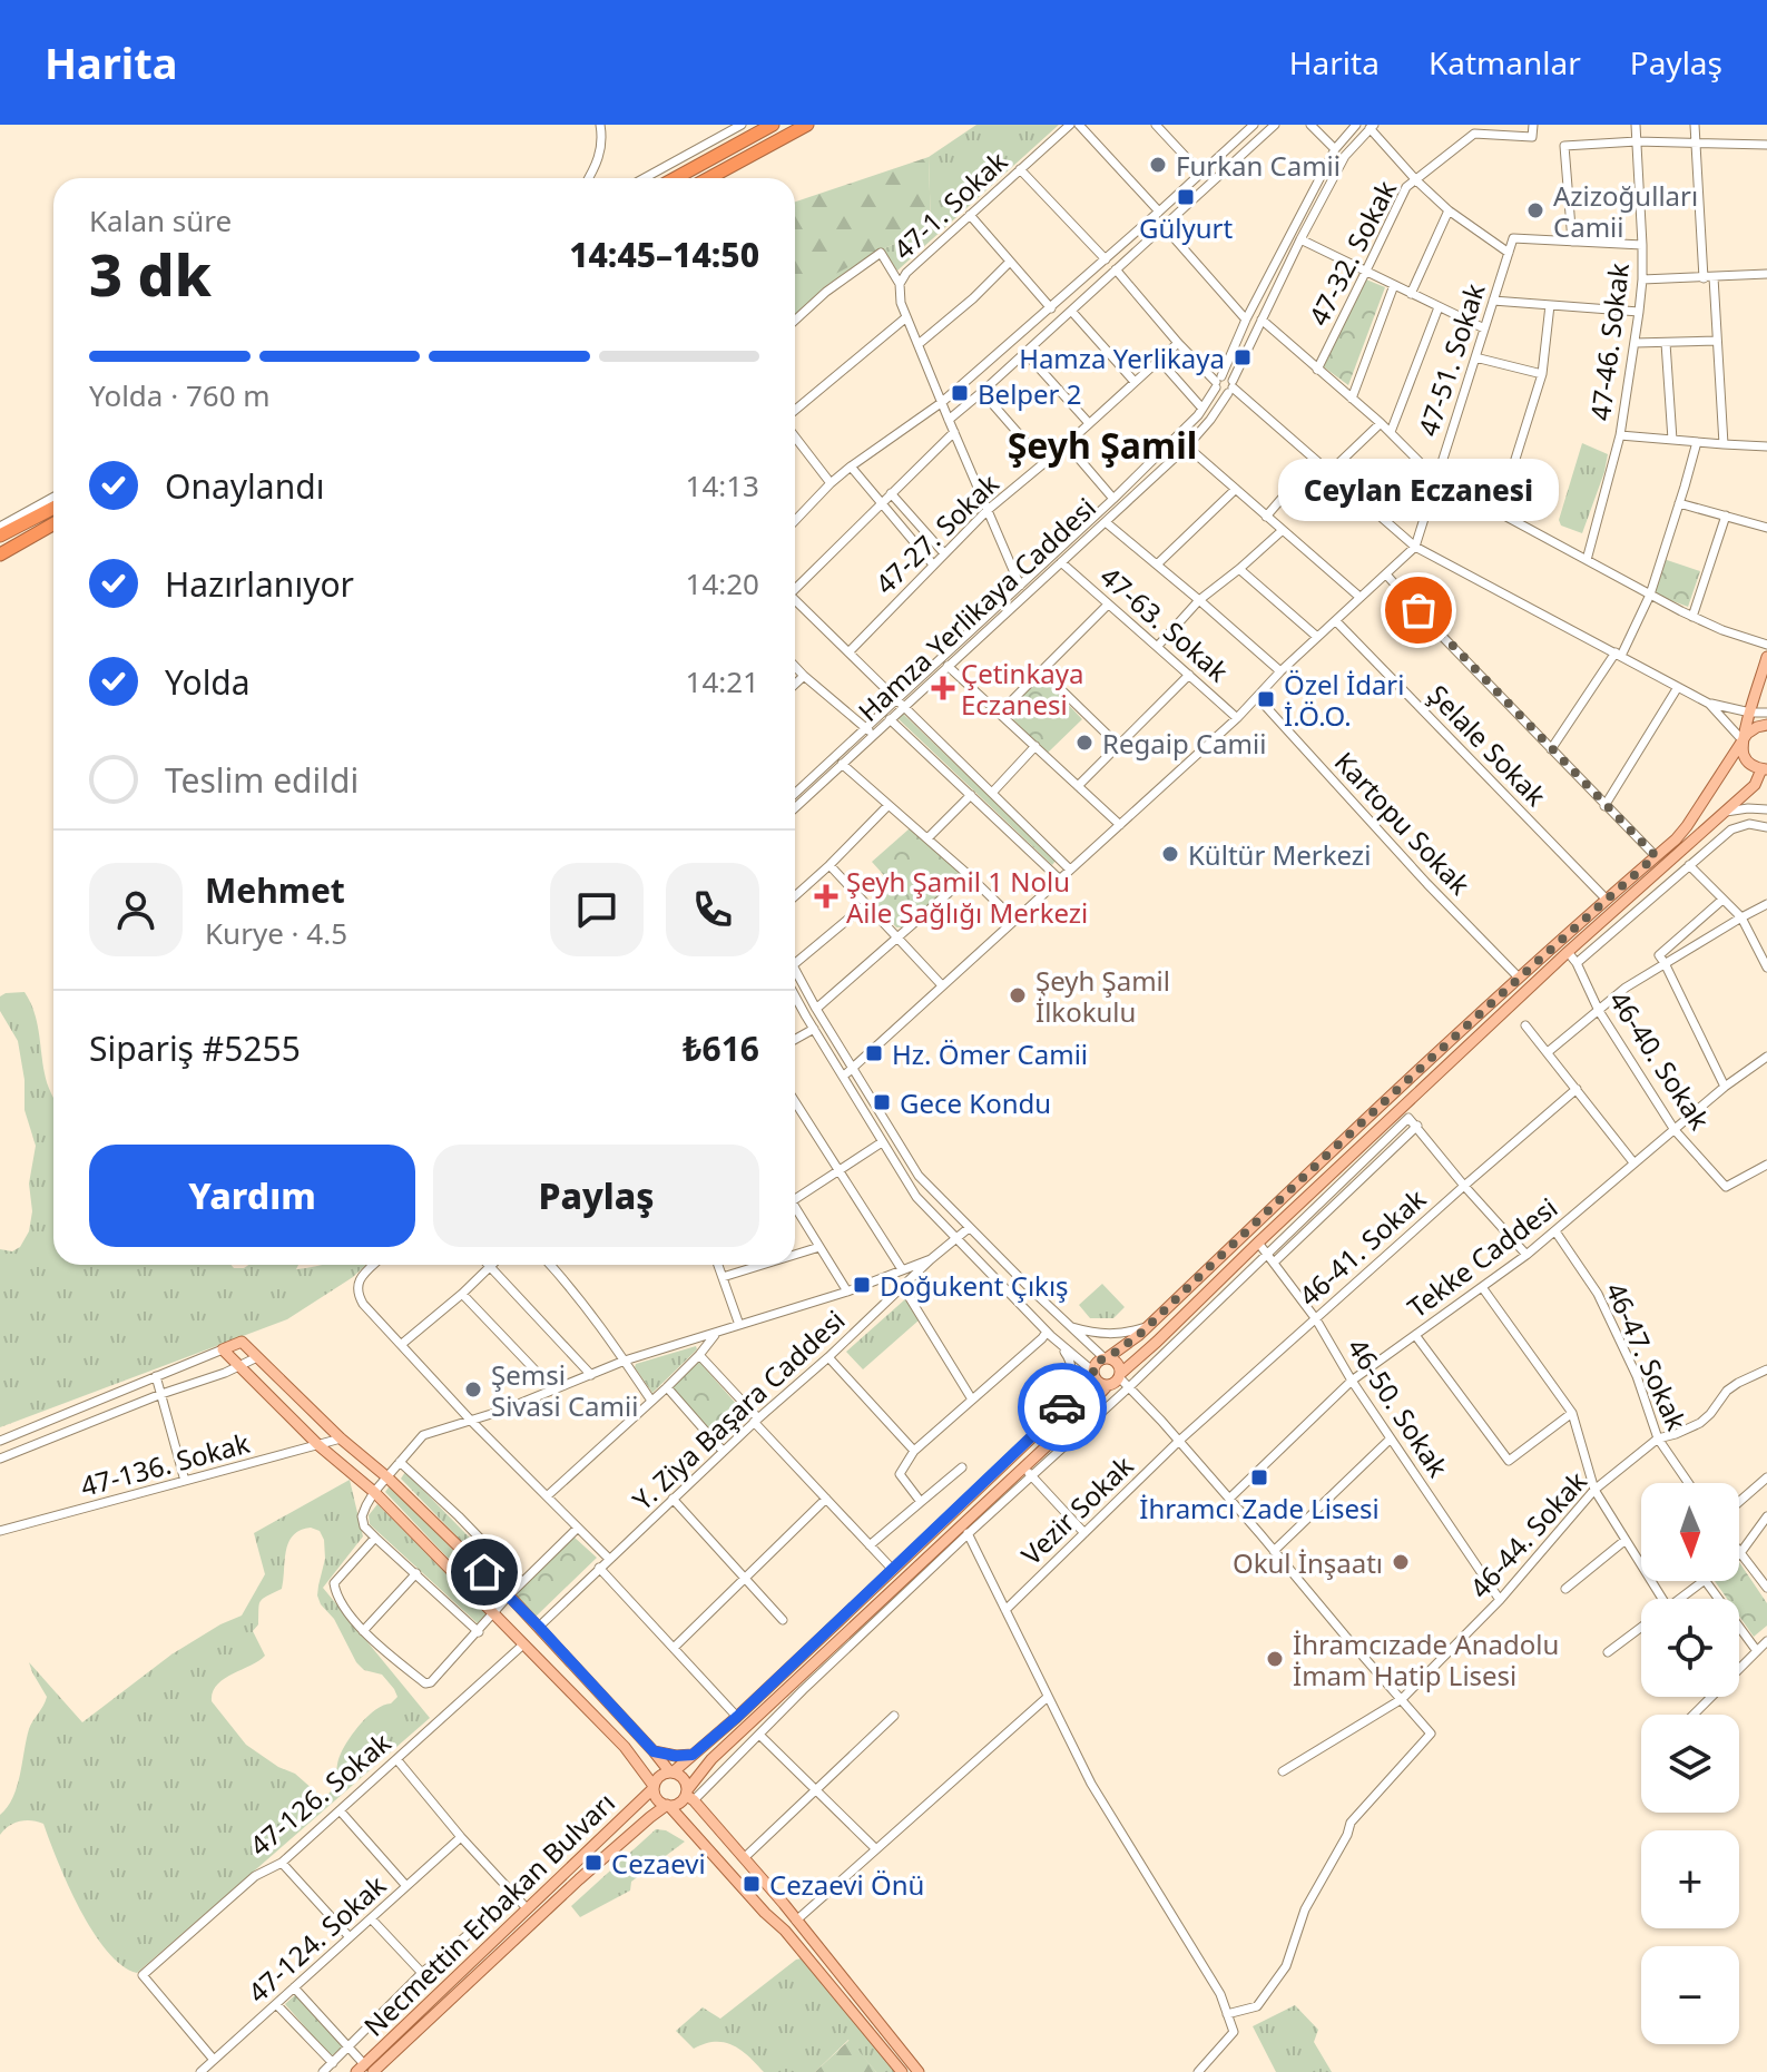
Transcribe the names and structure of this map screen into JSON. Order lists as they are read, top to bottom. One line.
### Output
{"streets":{"main road":["Necmettin Erbakan Bulvarı"],"street":["47-1. Sokak","47-32. Sokak","47-46. Sokak","47-51. Sokak","47-27. Sokak","Hamza Yerlikaya Caddesi","47-63. Sokak","Şelale Sokak","Kartopu Sokak","46-40. Sokak","46-41. Sokak","Tekke Caddesi","46-47. Sokak","46-50. Sokak","Y. Ziya Başara Caddesi","47-136. Sokak","Vezir Sokak","46-44. Sokak","47-126. Sokak","47-124. Sokak"]},"crossings":[["Hamza Yerlikaya Caddesi","47-63. Sokak"],["46-40. Sokak","Tekke Caddesi"],["46-41. Sokak","46-50. Sokak"],["46-41. Sokak","Vezir Sokak"],["Tekke Caddesi","46-47. Sokak"],["Tekke Caddesi","46-50. Sokak"],["46-47. Sokak","46-44. Sokak"],["46-50. Sokak","46-44. Sokak"],["47-126. Sokak","47-124. Sokak"]],"districts":["Şeyh Şamil"],"places":{"other":["Furkan Camii","Azizoğulları Camii","Ceylan Eczanesi","Regaip Camii","Kültür Merkezi","Şeyh Şamil İlkokulu","Şemsi Sivasi Camii","Okul İnşaatı","İhramcızade Anadolu İmam Hatip Lisesi"],"transit":["Gülyurt","Hamza Yerlikaya","Belper 2","Özel İdari İ.Ö.O.","Hz. Ömer Camii","Gece Kondu","Doğukent Çıkış","İhramcı Zade Lisesi","Cezaevi","Cezaevi Önü"],"health":["Çetinkaya Eczanesi","Şeyh Şamil 1 Nolu Aile Sağlığı Merkezi"]},"north":"bottom","page":{"header":"Harita","nav":["Harita","Katmanlar","Paylaş"],"heading":["3 dk","Kalan süre","14:45–14:50"],"panel":["Mehmet","Kurye · 4.5","Sipariş #5255","₺616"],"bar":"Yolda · 760 m","list":[["Onaylandı","14:13"],["Hazırlanıyor","14:20"],["Yolda","14:21"],"Teslim edildi"],"bubble":"Ceylan Eczanesi","buttons":["Yardım","Paylaş"],"map_buttons":["+","−"]}}
